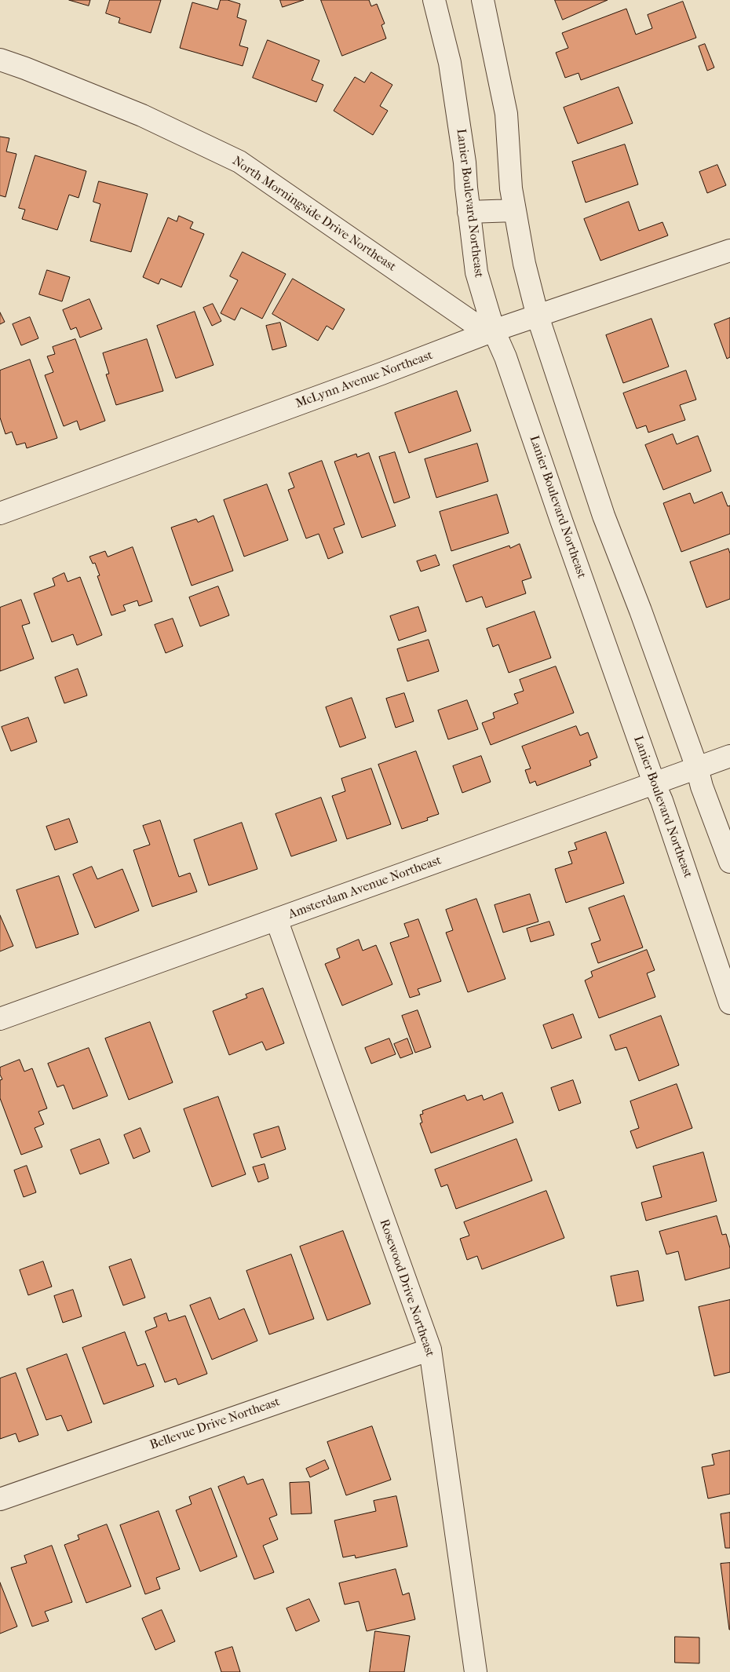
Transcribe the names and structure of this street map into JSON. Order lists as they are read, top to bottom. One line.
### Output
{"streets":{"street":["Lanier Boulevard Northeast","North Morningside Drive Northeast","McLynn Avenue Northeast","Amsterdam Avenue Northeast","Rosewood Drive Northeast","Bellevue Drive Northeast"]},"crossings":[["Lanier Boulevard Northeast","North Morningside Drive Northeast"],["Lanier Boulevard Northeast","McLynn Avenue Northeast"],["Lanier Boulevard Northeast","Amsterdam Avenue Northeast"],["North Morningside Drive Northeast","McLynn Avenue Northeast"],["Amsterdam Avenue Northeast","Rosewood Drive Northeast"],["Rosewood Drive Northeast","Bellevue Drive Northeast"]]}
